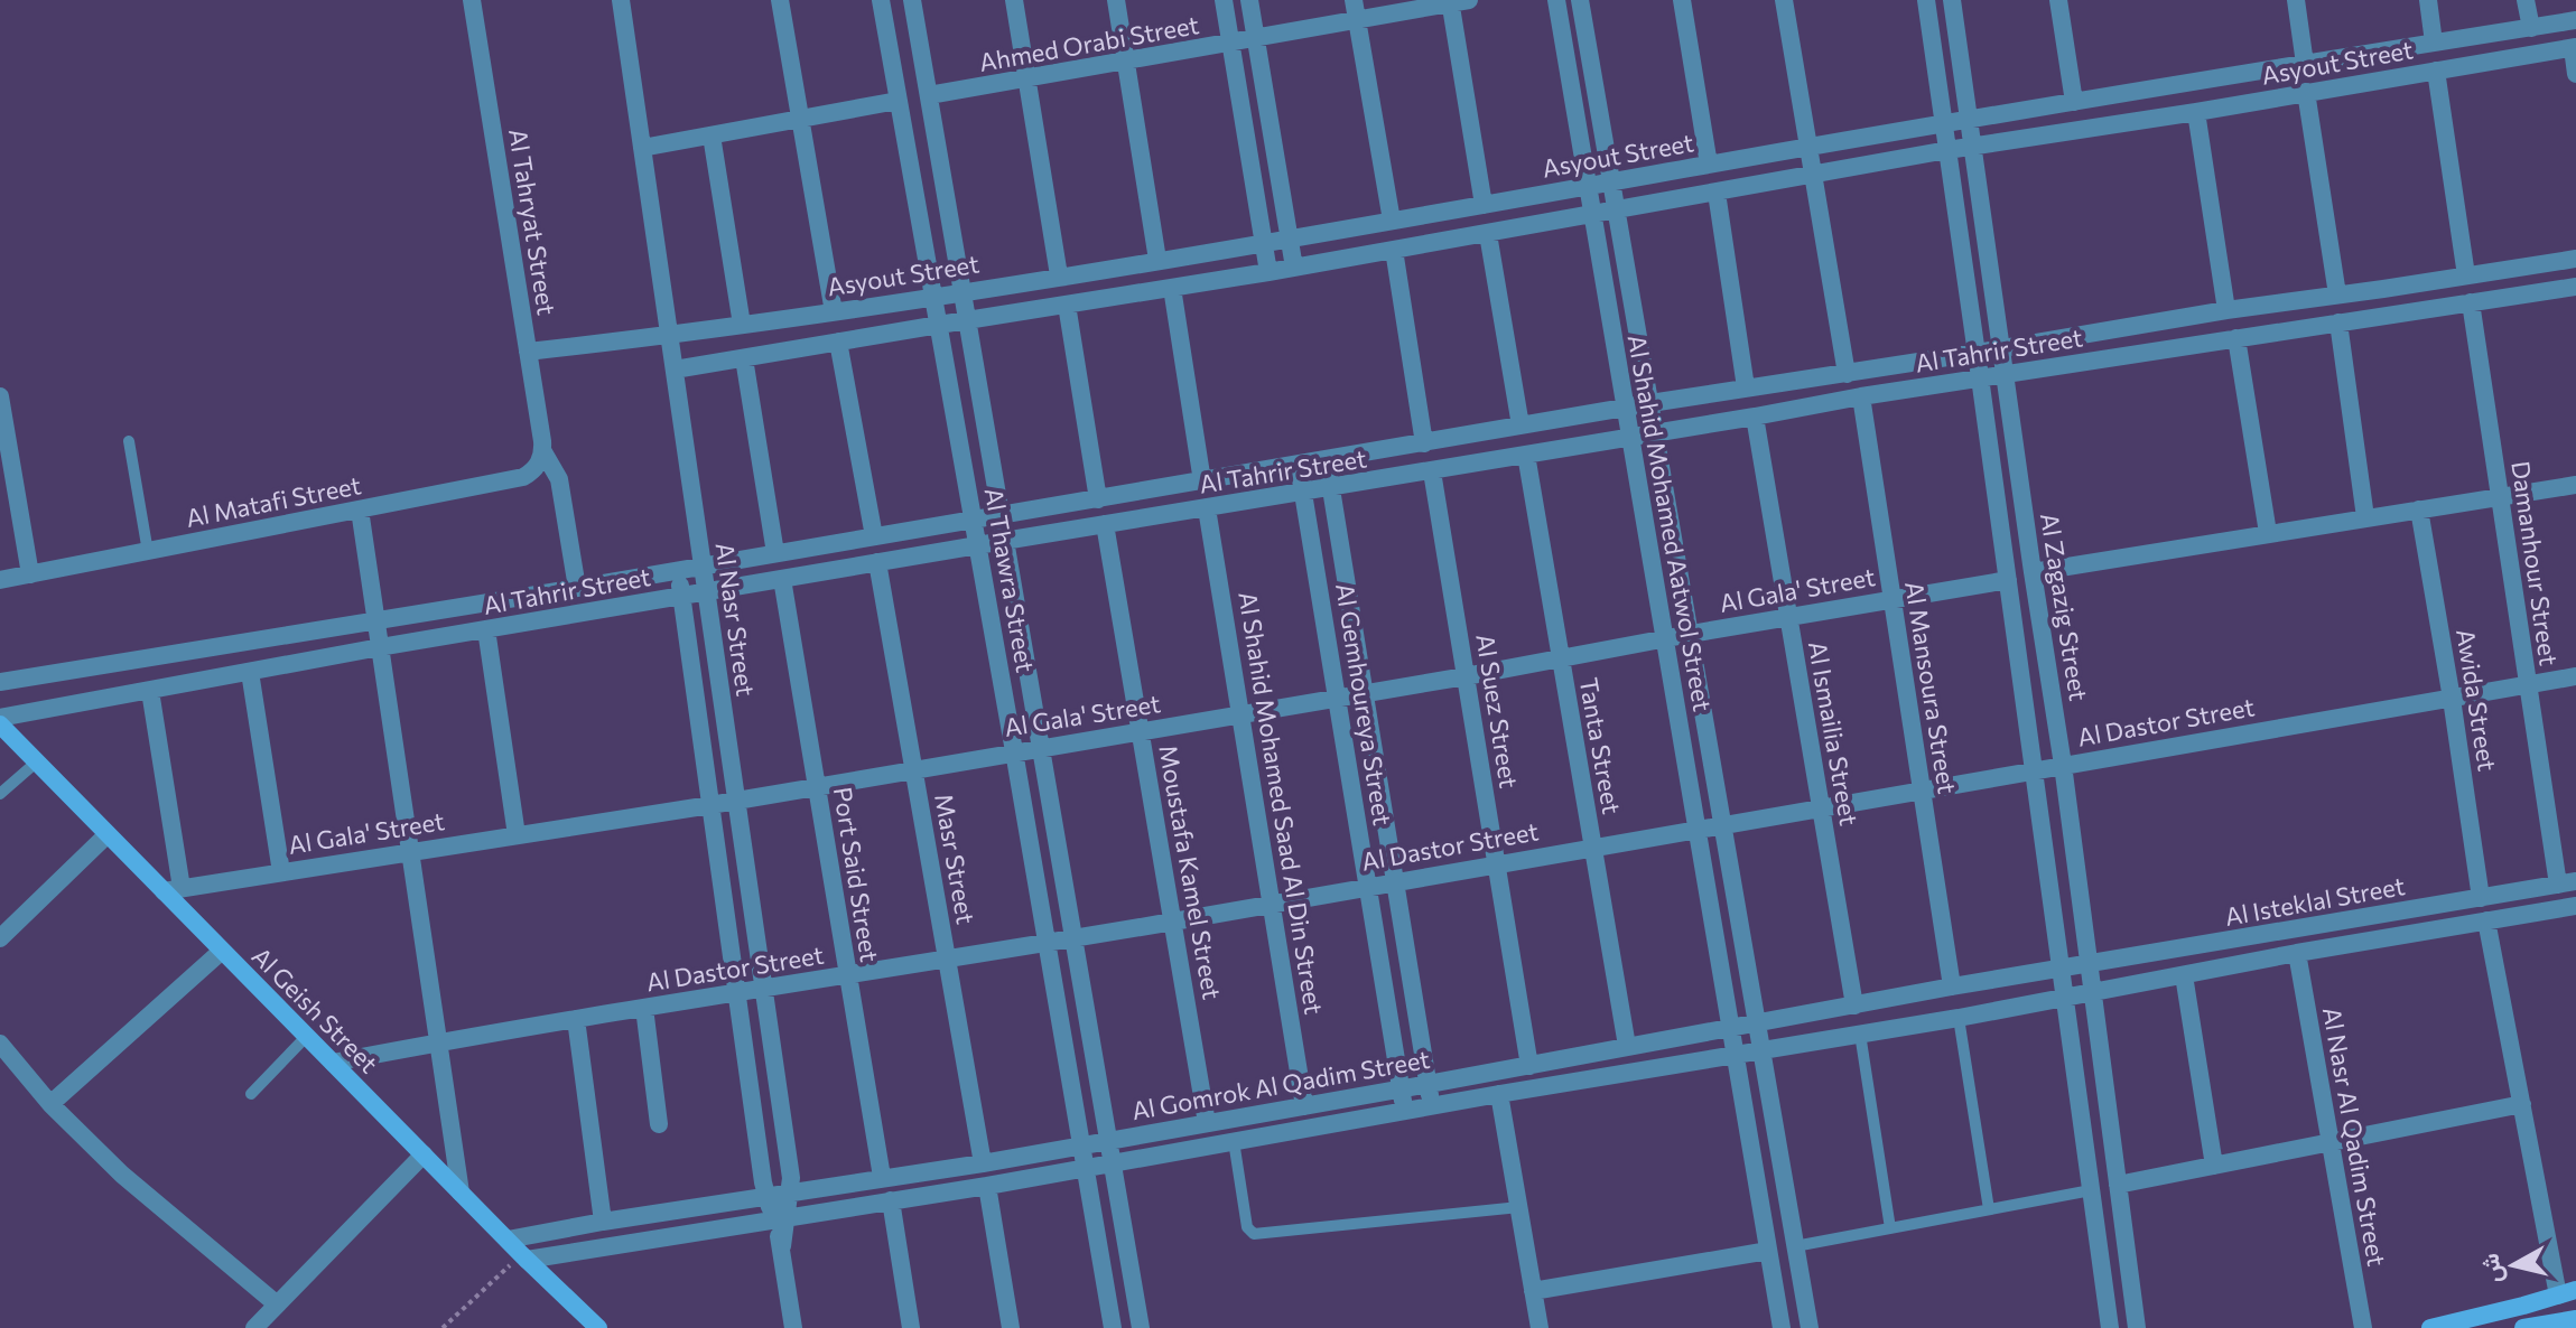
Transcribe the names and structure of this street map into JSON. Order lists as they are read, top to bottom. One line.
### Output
{"streets":{"main road":["Al Geish Street"],"street":["Ahmed Orabi Street","Asyout Street","Al Tahryat Street","Al Tahrir Street","Al Matafi Street","Al Shahid Mohamed Aatwol Street","Damanhour Street","Al Thawra Street","Al Gala' Street","Al Zagazig Street","Al Nasr Street","Al Mansoura Street","Awida Street","Al Gemhoureya Street","Al Suez Street","Al Dastor Street","Al Ismailia Street","Tanta Street","Al Shahid Mohamed Saad Al Din Street","Masr Street","Moustafa Kamel Street","Port Said Street","Al Isteklal Street","Al Gomrok Al Qadim Street","Al Nasr Al Qadim Street"]},"crossings":[["Ahmed Orabi Street","Al Thawra Street"],["Asyout Street","Al Tahryat Street"],["Asyout Street","Al Shahid Mohamed Aatwol Street"],["Asyout Street","Al Thawra Street"],["Asyout Street","Al Zagazig Street"],["Asyout Street","Al Nasr Street"],["Al Tahryat Street","Al Tahrir Street"],["Al Tahryat Street","Al Matafi Street"],["Al Tahrir Street","Al Shahid Mohamed Aatwol Street"],["Al Tahrir Street","Damanhour Street"],["Al Tahrir Street","Al Thawra Street"],["Al Tahrir Street","Al Zagazig Street"],["Al Tahrir Street","Al Nasr Street"],["Al Tahrir Street","Al Mansoura Street"],["Al Tahrir Street","Al Gemhoureya Street"],["Al Tahrir Street","Al Suez Street"],["Al Tahrir Street","Al Ismailia Street"],["Al Tahrir Street","Tanta Street"],["Al Tahrir Street","Al Shahid Mohamed Saad Al Din Street"],["Al Tahrir Street","Masr Street"],["Al Tahrir Street","Moustafa Kamel Street"],["Al Tahrir Street","Port Said Street"],["Al Tahrir Street","Al Geish Street"],["Al Shahid Mohamed Aatwol Street","Al Gala' Street"],["Al Shahid Mohamed Aatwol Street","Al Dastor Street"],["Al Shahid Mohamed Aatwol Street","Al Gomrok Al Qadim Street"],["Damanhour Street","Al Dastor Street"],["Damanhour Street","Al Isteklal Street"],["Al Thawra Street","Al Gala' Street"],["Al Thawra Street","Al Dastor Street"],["Al Thawra Street","Al Gomrok Al Qadim Street"],["Al Gala' Street","Al Zagazig Street"],["Al Gala' Street","Al Nasr Street"],["Al Gala' Street","Al Mansoura Street"],["Al Gala' Street","Al Gemhoureya Street"],["Al Gala' Street","Al Suez Street"],["Al Gala' Street","Al Ismailia Street"],["Al Gala' Street","Tanta Street"],["Al Gala' Street","Al Shahid Mohamed Saad Al Din Street"],["Al Gala' Street","Masr Street"],["Al Gala' Street","Moustafa Kamel Street"],["Al Gala' Street","Port Said Street"],["Al Gala' Street","Al Geish Street"],["Al Zagazig Street","Al Dastor Street"],["Al Zagazig Street","Al Isteklal Street"],["Al Zagazig Street","Al Gomrok Al Qadim Street"],["Al Nasr Street","Al Dastor Street"],["Al Nasr Street","Al Gomrok Al Qadim Street"],["Al Mansoura Street","Al Dastor Street"],["Al Mansoura Street","Al Gomrok Al Qadim Street"],["Awida Street","Al Dastor Street"],["Awida Street","Al Isteklal Street"],["Al Gemhoureya Street","Al Dastor Street"],["Al Gemhoureya Street","Al Gomrok Al Qadim Street"],["Al Suez Street","Al Dastor Street"],["Al Suez Street","Al Gomrok Al Qadim Street"],["Al Dastor Street","Al Ismailia Street"],["Al Dastor Street","Tanta Street"],["Al Dastor Street","Al Shahid Mohamed Saad Al Din Street"],["Al Dastor Street","Masr Street"],["Al Dastor Street","Moustafa Kamel Street"],["Al Dastor Street","Port Said Street"],["Al Dastor Street","Al Geish Street"],["Al Ismailia Street","Al Gomrok Al Qadim Street"],["Tanta Street","Al Gomrok Al Qadim Street"],["Al Shahid Mohamed Saad Al Din Street","Al Gomrok Al Qadim Street"],["Masr Street","Al Gomrok Al Qadim Street"],["Moustafa Kamel Street","Al Gomrok Al Qadim Street"],["Port Said Street","Al Gomrok Al Qadim Street"],["Al Isteklal Street","Al Gomrok Al Qadim Street"],["Al Isteklal Street","Al Nasr Al Qadim Street"],["Al Geish Street","Al Gomrok Al Qadim Street"]],"north":"left"}
